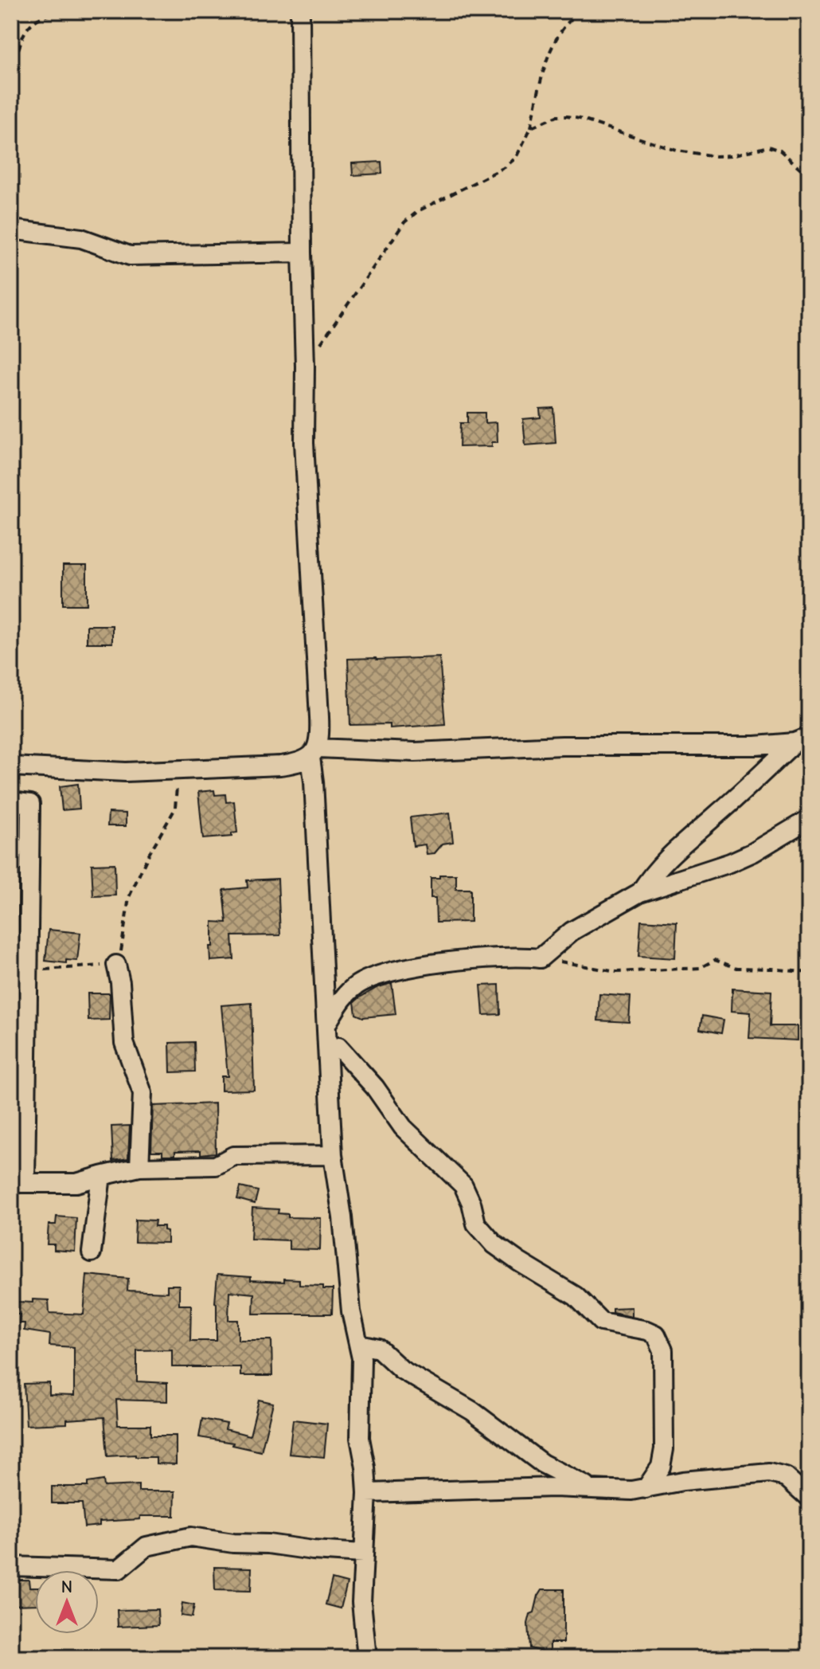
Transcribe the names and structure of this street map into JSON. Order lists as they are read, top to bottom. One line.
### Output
{"north":"top"}
